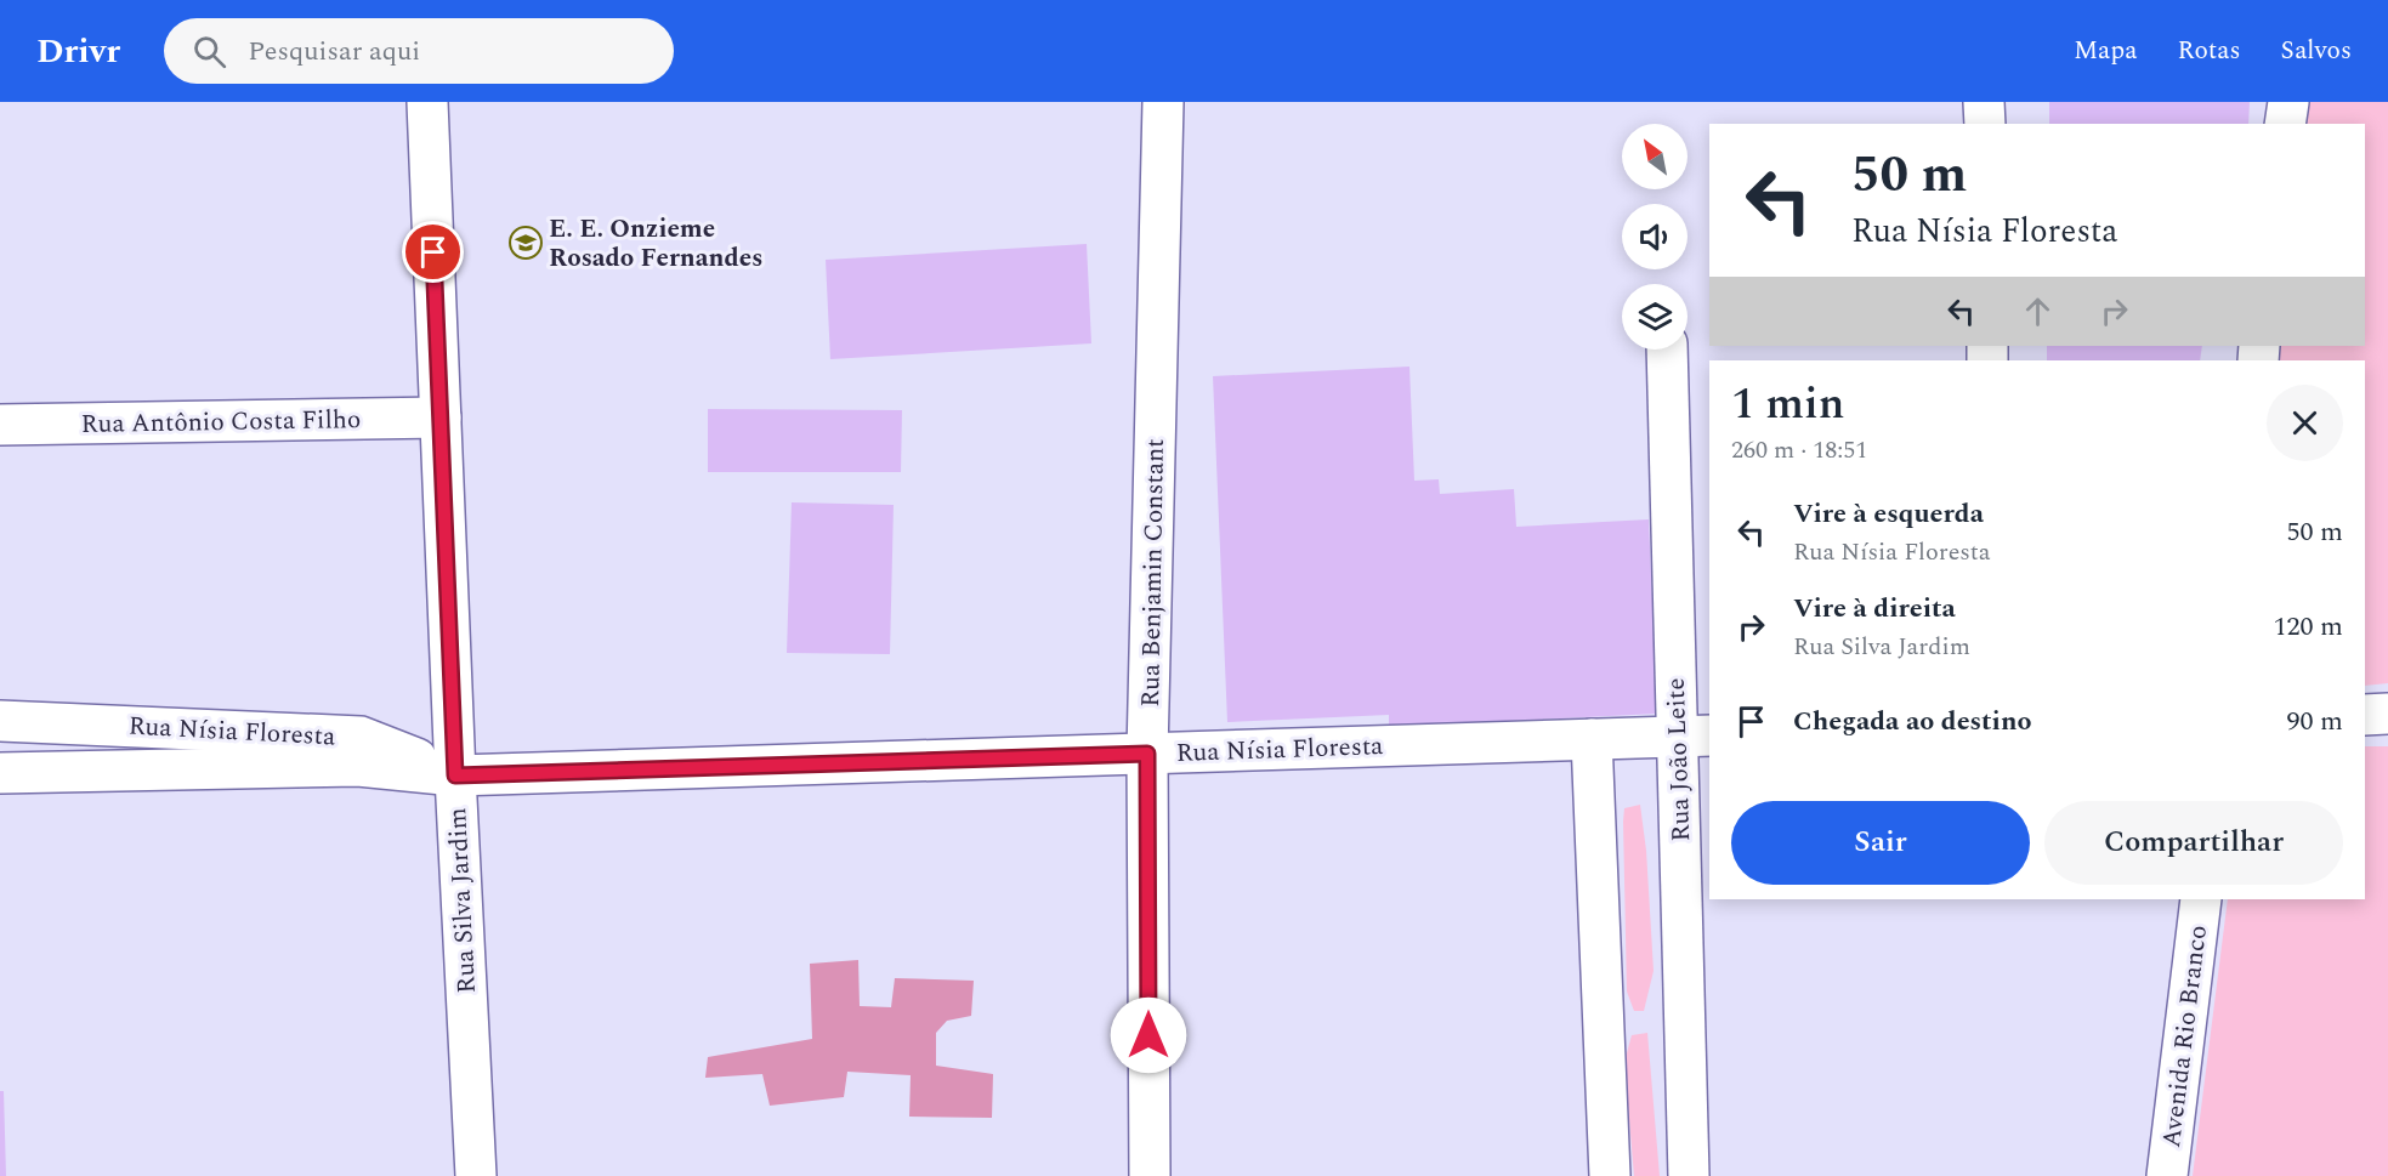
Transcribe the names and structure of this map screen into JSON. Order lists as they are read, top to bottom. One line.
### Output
{"streets":{"street":["Rua Antônio Costa Filho","Rua Benjamin Constant","Rua Nísia Floresta","Rua João Leite","Rua Silva Jardim","Avenida Rio Branco"]},"crossings":[["Rua Antônio Costa Filho","Rua Silva Jardim"],["Rua Benjamin Constant","Rua Nísia Floresta"],["Rua Nísia Floresta","Rua João Leite"],["Rua Nísia Floresta","Rua Silva Jardim"]],"places":{"school or university":["E. E. Onzieme Rosado Fernandes"]},"north":"top left","page":{"header":"Drivr","search":"Pesquisar aqui","nav":["Mapa","Rotas","Salvos"],"turn":["50 m","Rua Nísia Floresta"],"heading":["1 min","260 m · 18:51"],"list":[{"name":"Vire à esquerda","note":"Rua Nísia Floresta","value":"50 m"},{"name":"Vire à direita","note":"Rua Silva Jardim","value":"120 m"},{"name":"Chegada ao destino","value":"90 m"}],"buttons":["Sair","Compartilhar"]}}
